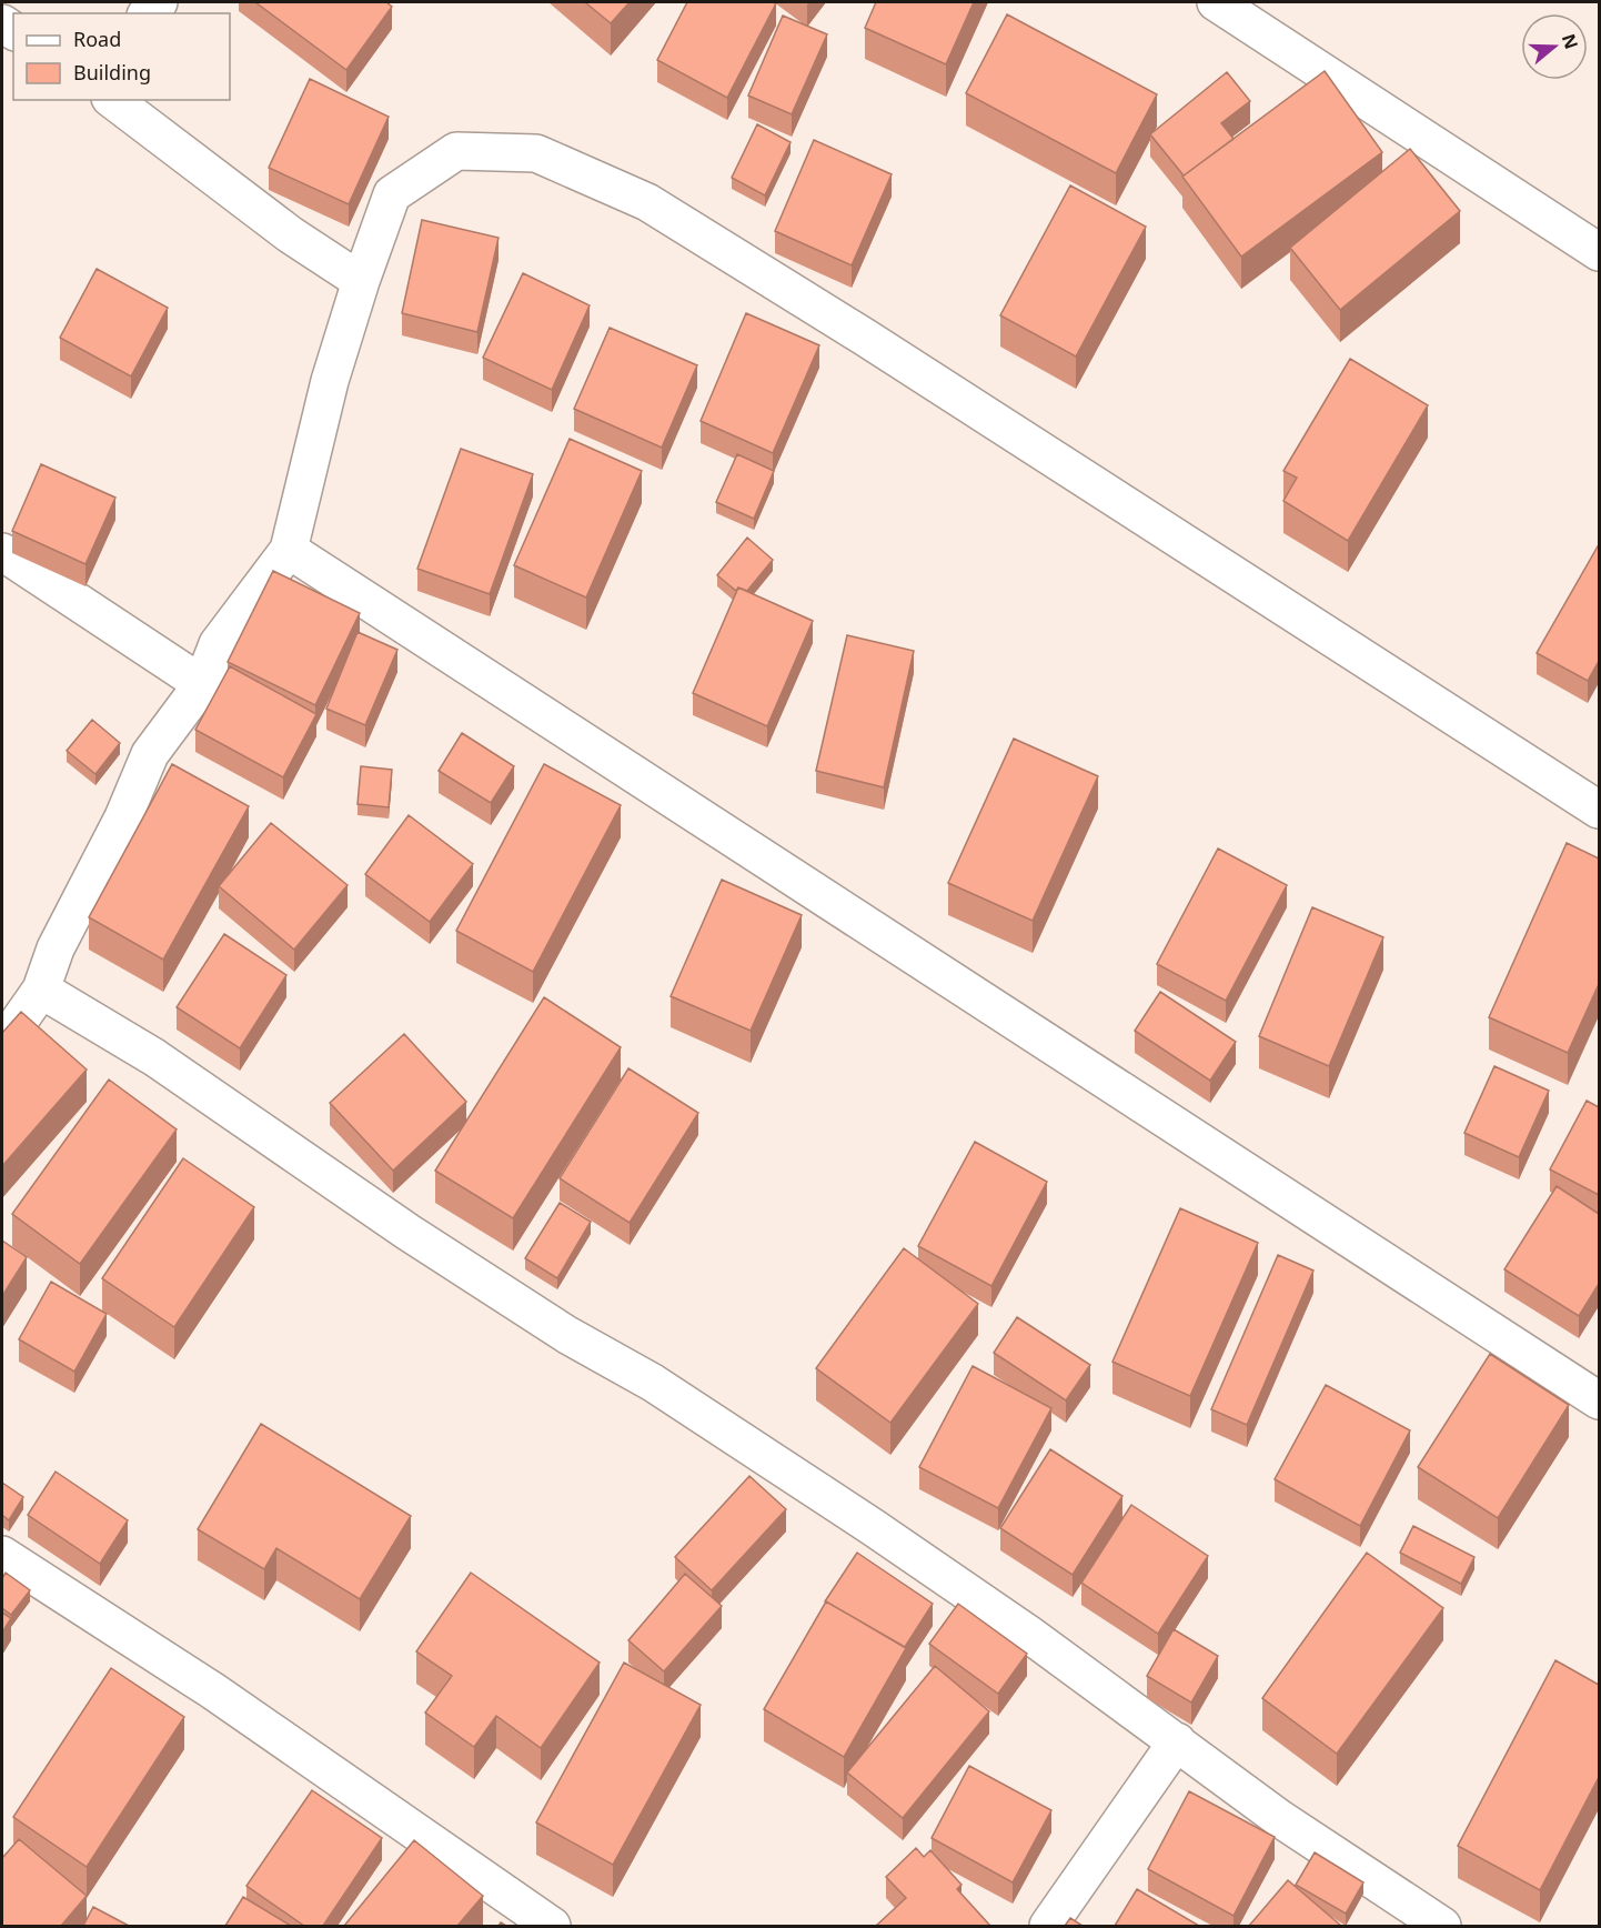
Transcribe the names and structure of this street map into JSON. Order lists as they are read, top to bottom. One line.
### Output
{"legend":["Road","Building"],"north":"right"}
